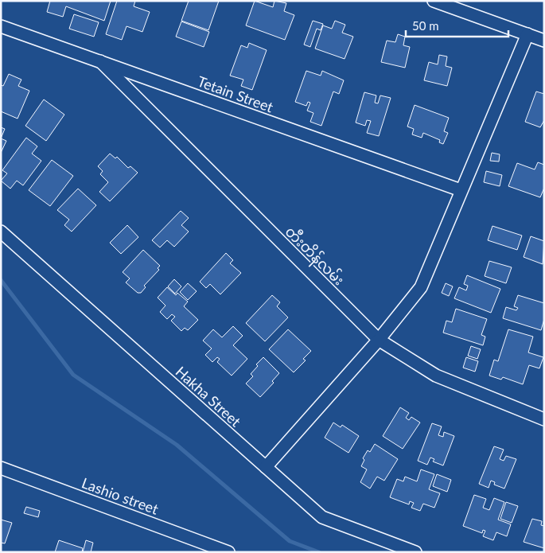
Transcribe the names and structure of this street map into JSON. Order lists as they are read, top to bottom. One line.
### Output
{"streets":{"street":["Tetain Street","တီးတိန်လမ်း","Hakha Street","Lashio street"]},"crossings":[["Tetain Street","တီးတိန်လမ်း"]],"scale_bar":"50 m"}
